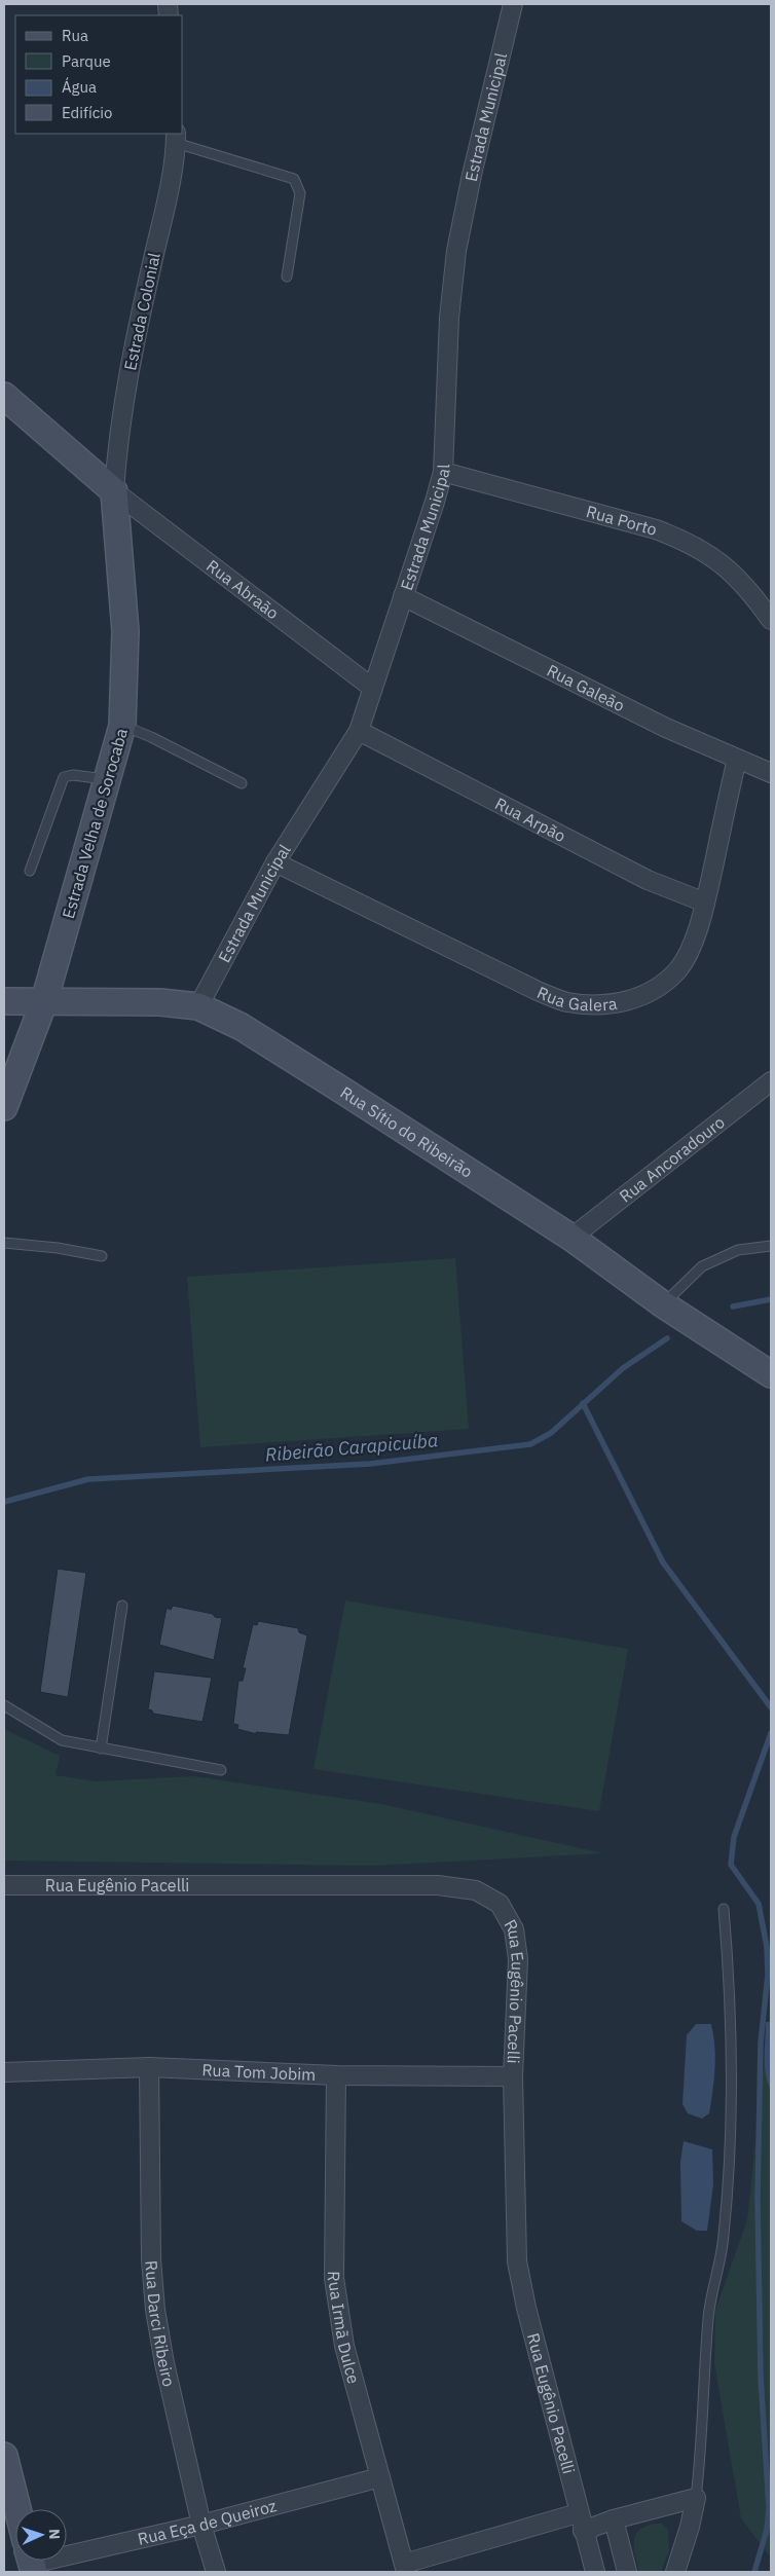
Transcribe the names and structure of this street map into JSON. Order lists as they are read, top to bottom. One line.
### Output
{"streets":{"main road":["Estrada Velha de Sorocaba","Rua Sítio do Ribeirão"],"street":["Estrada Municipal","Estrada Colonial","Rua Porto","Rua Abraão","Rua Galeão","Rua Arpão","Rua Galera","Rua Ancoradouro","Rua Eugênio Pacelli","Rua Tom Jobim","Rua Darci Ribeiro","Rua Irmã Dulce","Rua Eça de Queiroz"]},"crossings":[["Estrada Municipal","Rua Porto"],["Estrada Municipal","Rua Abraão"],["Estrada Municipal","Rua Galeão"],["Estrada Municipal","Rua Arpão"],["Estrada Municipal","Rua Galera"],["Estrada Municipal","Rua Sítio do Ribeirão"],["Estrada Colonial","Rua Abraão"],["Estrada Colonial","Estrada Velha de Sorocaba"],["Rua Abraão","Estrada Velha de Sorocaba"],["Rua Galeão","Rua Galera"],["Rua Arpão","Rua Galera"],["Estrada Velha de Sorocaba","Rua Sítio do Ribeirão"],["Rua Sítio do Ribeirão","Rua Ancoradouro"],["Rua Eugênio Pacelli","Rua Tom Jobim"],["Rua Tom Jobim","Rua Darci Ribeiro"],["Rua Tom Jobim","Rua Irmã Dulce"],["Rua Darci Ribeiro","Rua Eça de Queiroz"],["Rua Irmã Dulce","Rua Eça de Queiroz"]],"water":["Ribeirão Carapicuíba"],"legend":["Rua","Parque","Água","Edifício"],"north":"right"}
